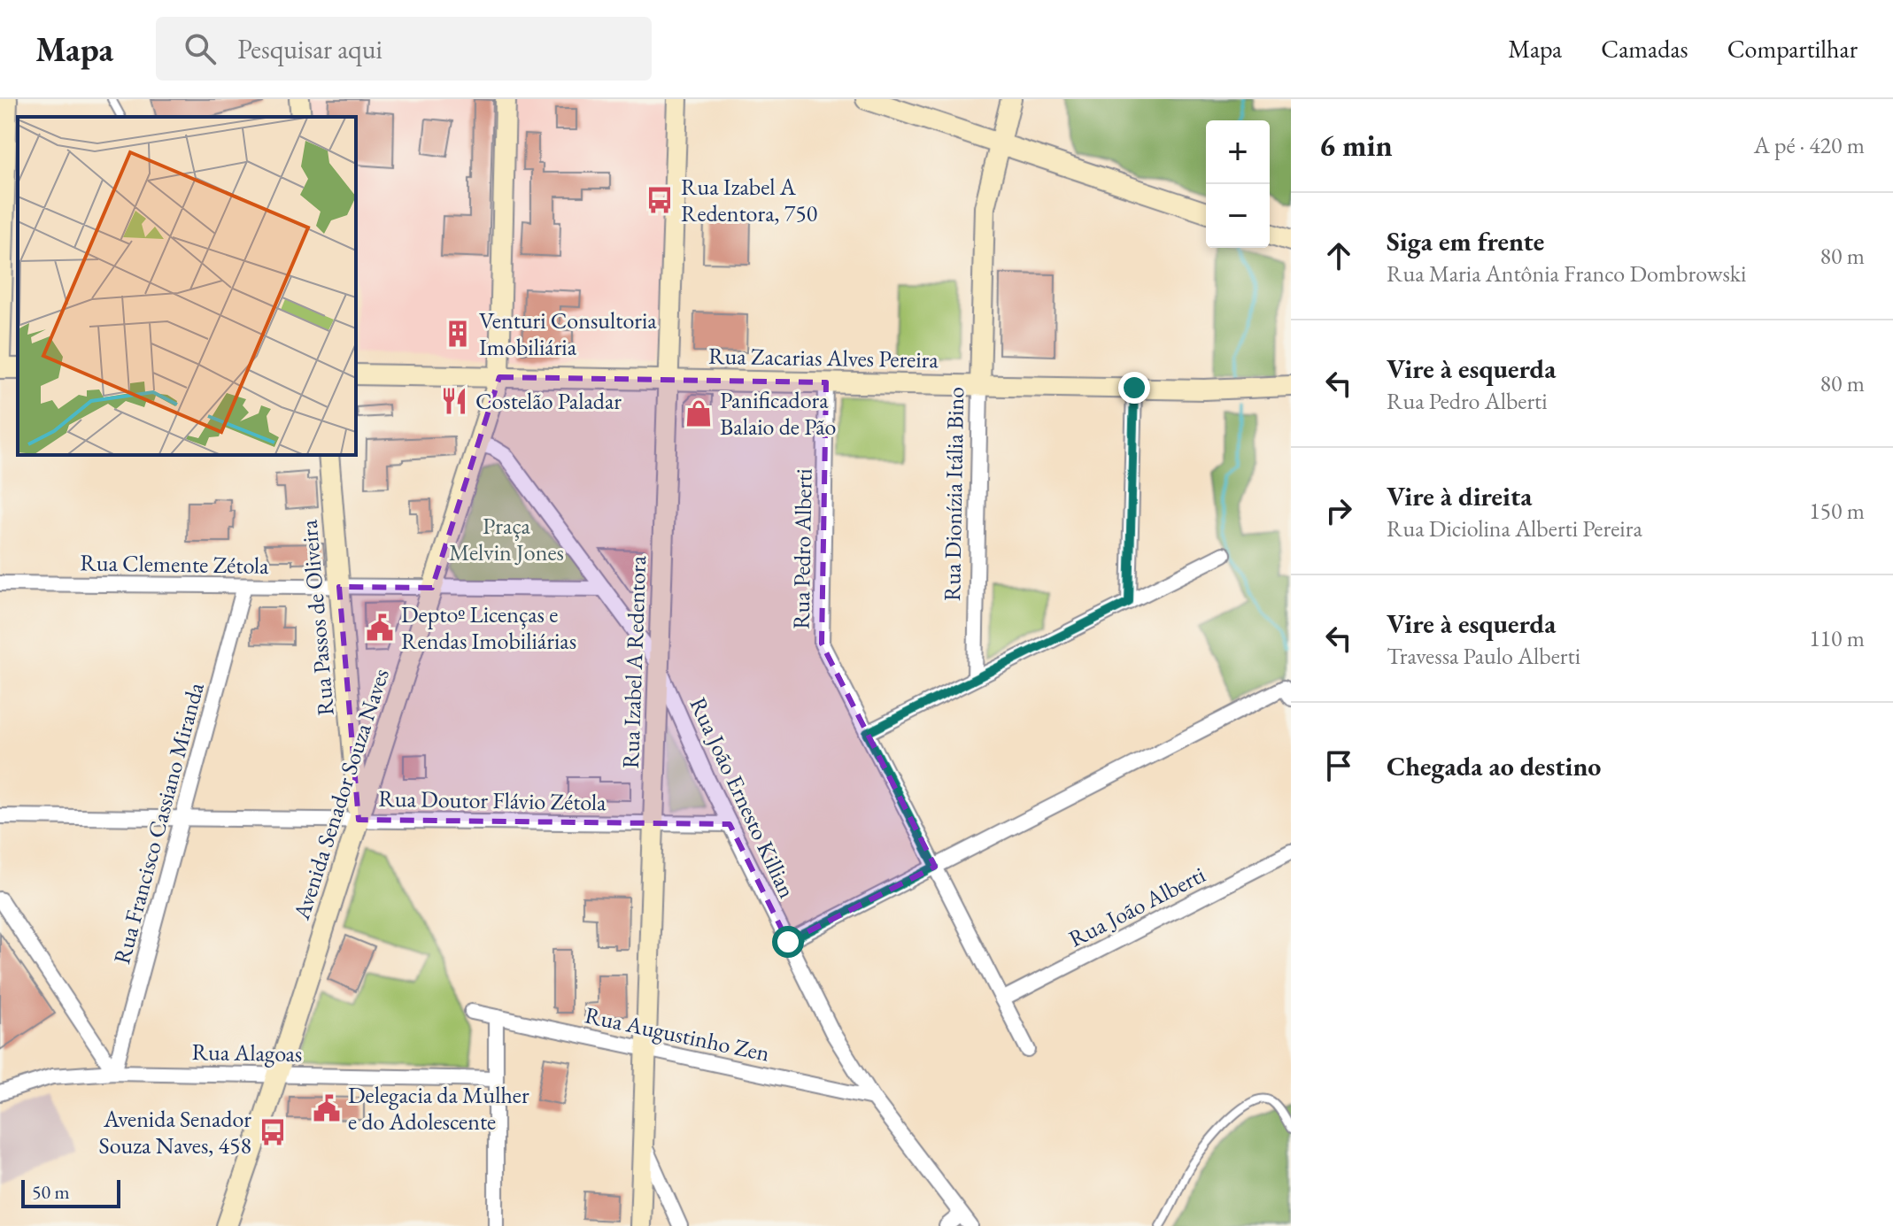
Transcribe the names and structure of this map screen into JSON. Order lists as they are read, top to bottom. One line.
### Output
{"streets":{"main road":["Rua Zacarias Alves Pereira","Rua Dionízia Itália Bino","Rua Passos de Oliveira","Rua Izabel A Redentora","Avenida Senador Souza Naves"],"street":["Rua Pedro Alberti","Rua Clemente Zétola","Rua João Ernesto Killian","Rua Doutor Flávio Zétola","Rua Francisco Cassiano Miranda","Rua João Alberti","Rua Augustinho Zen","Rua Alagoas"]},"crossings":[["Rua Zacarias Alves Pereira","Rua Dionízia Itália Bino"],["Rua Zacarias Alves Pereira","Rua Pedro Alberti"],["Rua Zacarias Alves Pereira","Rua Izabel A Redentora"],["Rua Zacarias Alves Pereira","Avenida Senador Souza Naves"],["Rua Pedro Alberti","Rua João Alberti"],["Rua Clemente Zétola","Rua Passos de Oliveira"],["Rua Clemente Zétola","Avenida Senador Souza Naves"],["Rua Clemente Zétola","Rua João Ernesto Killian"],["Rua Clemente Zétola","Rua Francisco Cassiano Miranda"],["Rua Passos de Oliveira","Avenida Senador Souza Naves"],["Rua Passos de Oliveira","Rua Doutor Flávio Zétola"],["Rua Izabel A Redentora","Rua João Ernesto Killian"],["Rua Izabel A Redentora","Rua Doutor Flávio Zétola"],["Rua Izabel A Redentora","Rua Augustinho Zen"],["Avenida Senador Souza Naves","Rua João Ernesto Killian"],["Avenida Senador Souza Naves","Rua Doutor Flávio Zétola"],["Avenida Senador Souza Naves","Rua Alagoas"],["Rua João Ernesto Killian","Rua Doutor Flávio Zétola"],["Rua João Ernesto Killian","Rua Augustinho Zen"],["Rua Doutor Flávio Zétola","Rua Francisco Cassiano Miranda"],["Rua Francisco Cassiano Miranda","Rua Alagoas"]],"parks":["Praça Melvin Jones"],"places":{"bus stop":["Rua Izabel A Redentora, 750","Avenida Senador Souza Naves, 458"],"building":["Venturi Consultoria Imobiliária"],"restaurant":["Costelão Paladar"],"shop":["Panificadora Balaio de Pão"],"public building":["Deptoº Licenças e Rendas Imobiliárias","Delegacia da Mulher e do Adolescente"]},"scale_bar":"50 m","page":{"header":"Mapa","search":"Pesquisar aqui","nav":["Mapa","Camadas","Compartilhar"],"heading":["6 min","A pé · 420 m"],"map_buttons":["+","−"],"list":[["Siga em frente","Rua Maria Antônia Franco Dombrowski","80 m"],["Vire à esquerda","Rua Pedro Alberti","80 m"],["Vire à direita","Rua Diciolina Alberti Pereira","150 m"],["Vire à esquerda","Travessa Paulo Alberti","110 m"],"Chegada ao destino"],"scale":"50 m"}}
